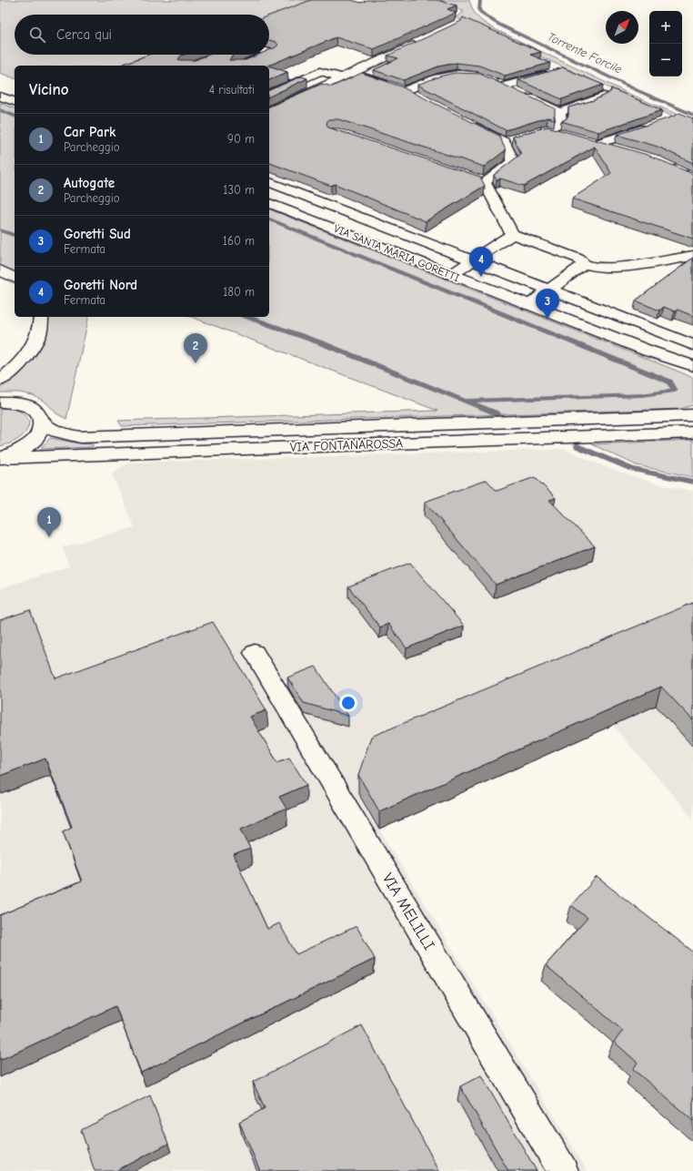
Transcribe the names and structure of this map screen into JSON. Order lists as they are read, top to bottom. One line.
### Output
{"streets":{"street":["VIA SANTA MARIA GORETTI","VIA FONTANAROSSA","VIA MELILLI"]},"water":["Torrente Forcile"],"north":"top right","page":{"map_buttons":["+","−"],"search":"Cerca qui","heading":["Vicino","4 risultati"],"list":[{"mark":"1","name":"Car Park","note":"Parcheggio","value":"90 m"},{"mark":"2","name":"Autogate","note":"Parcheggio","value":"130 m"},{"mark":"3","name":"Goretti Sud","note":"Fermata","value":"160 m"},{"mark":"4","name":"Goretti Nord","note":"Fermata","value":"180 m"}],"pins":["4","3","2","1"]}}
